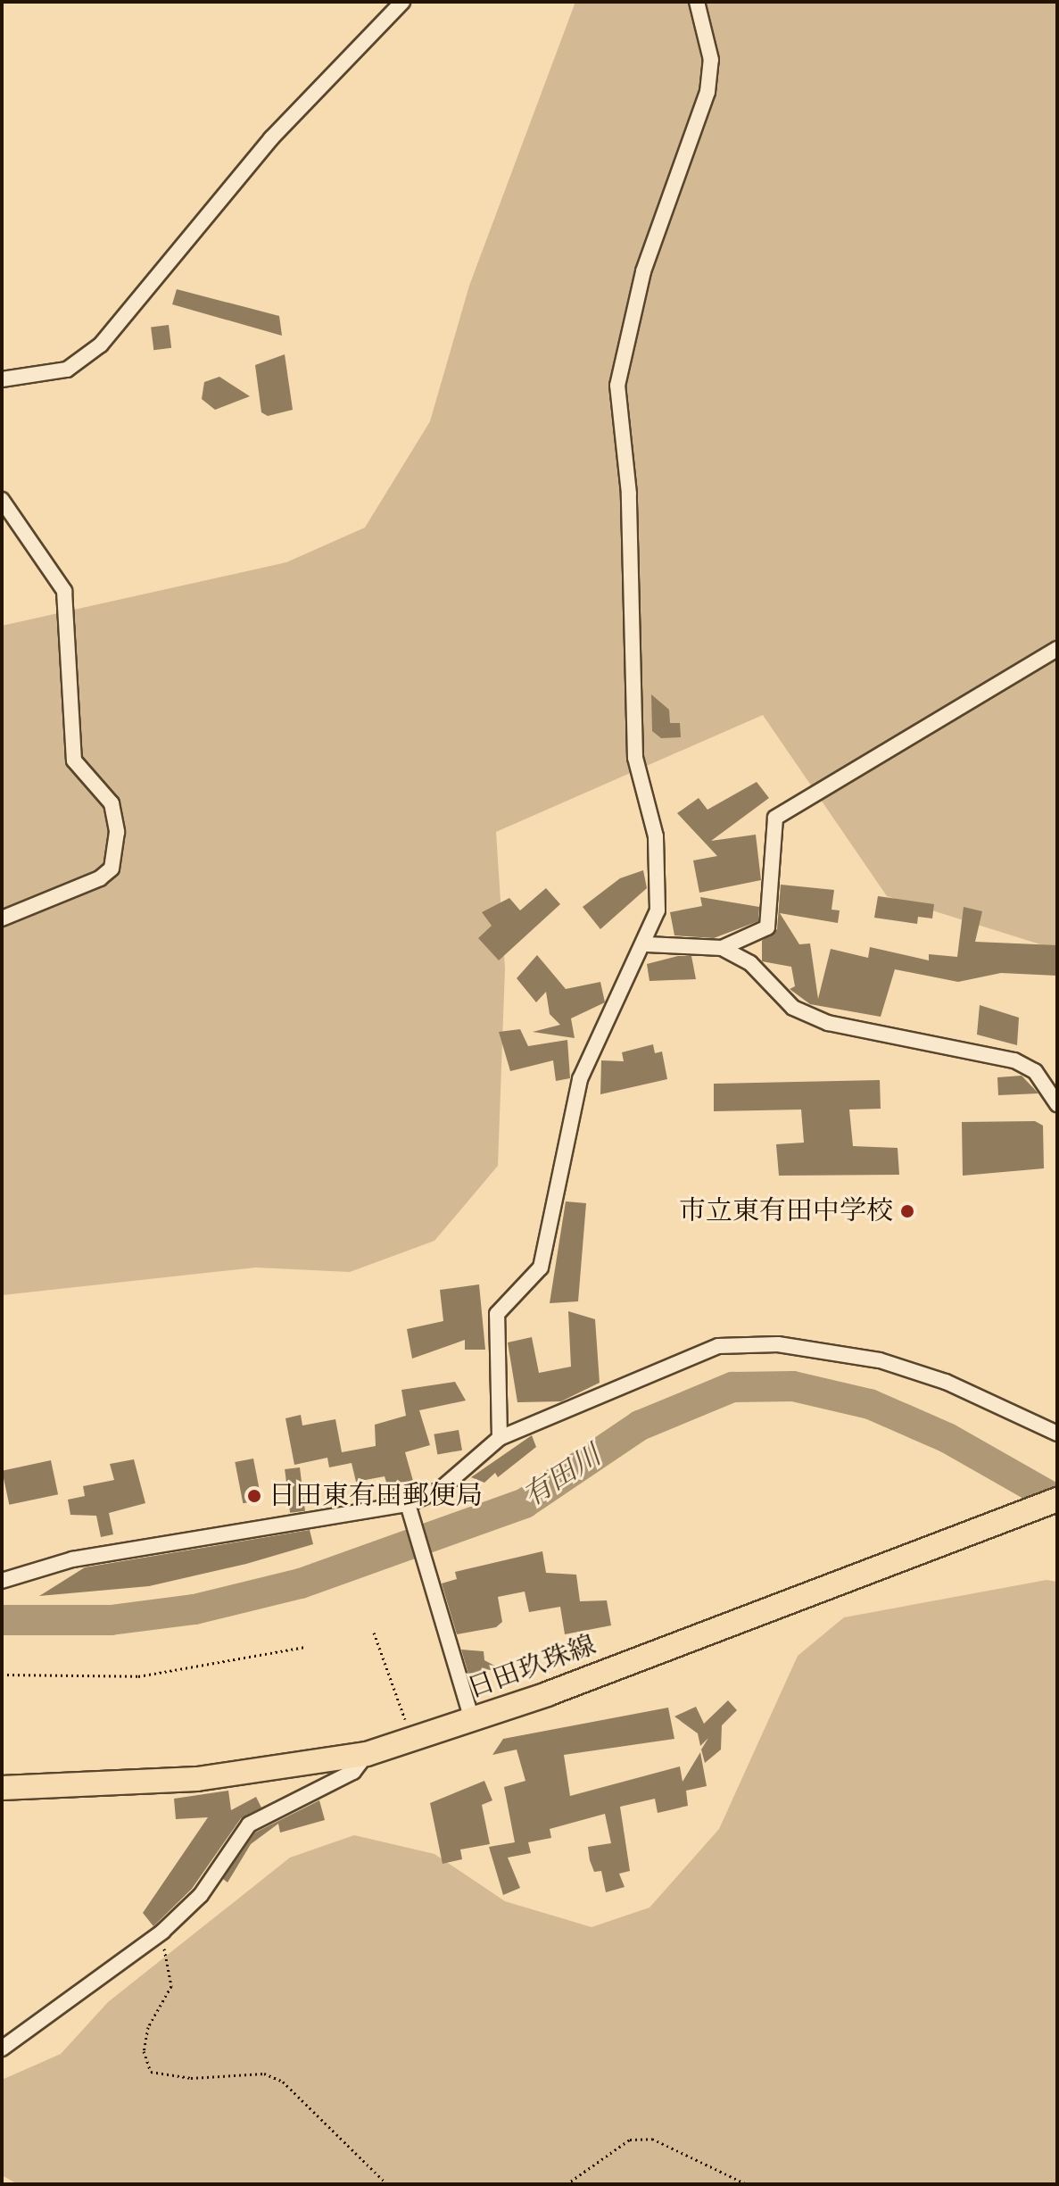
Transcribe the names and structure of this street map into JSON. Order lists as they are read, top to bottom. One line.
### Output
{"streets":{"main road":["日田玖珠線"]},"water":["有田川"],"places":["市立東有田中学校","日田東有田郵便局"]}
